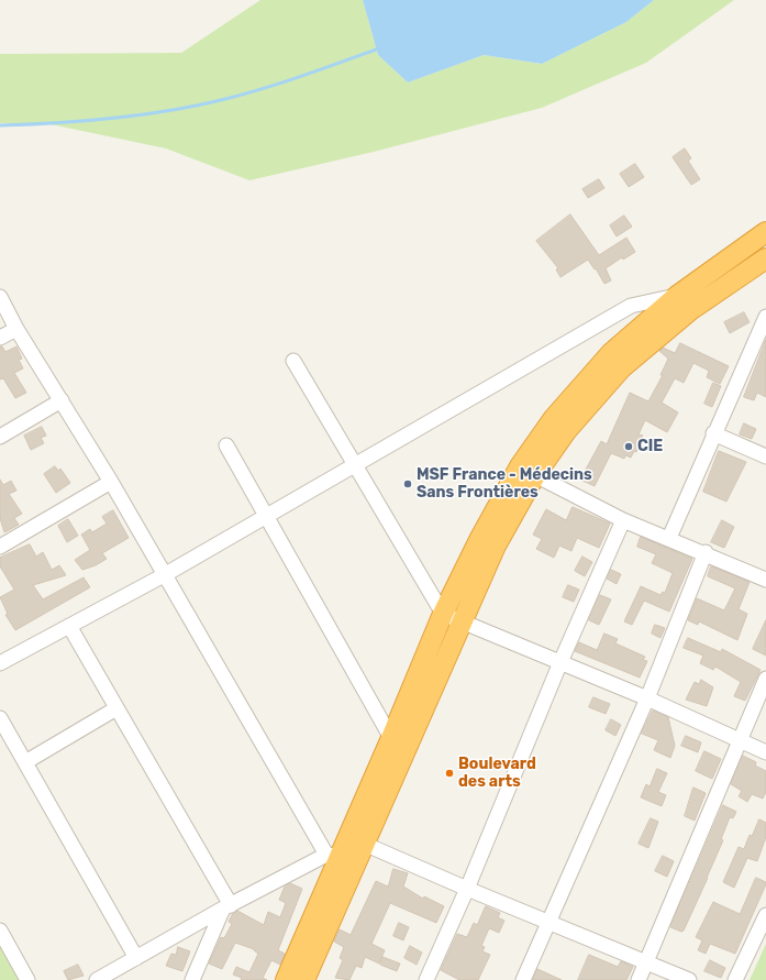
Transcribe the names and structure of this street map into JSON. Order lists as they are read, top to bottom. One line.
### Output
{"places":["CIE","MSF France - Médecins Sans Frontières","Boulevard des arts"]}
